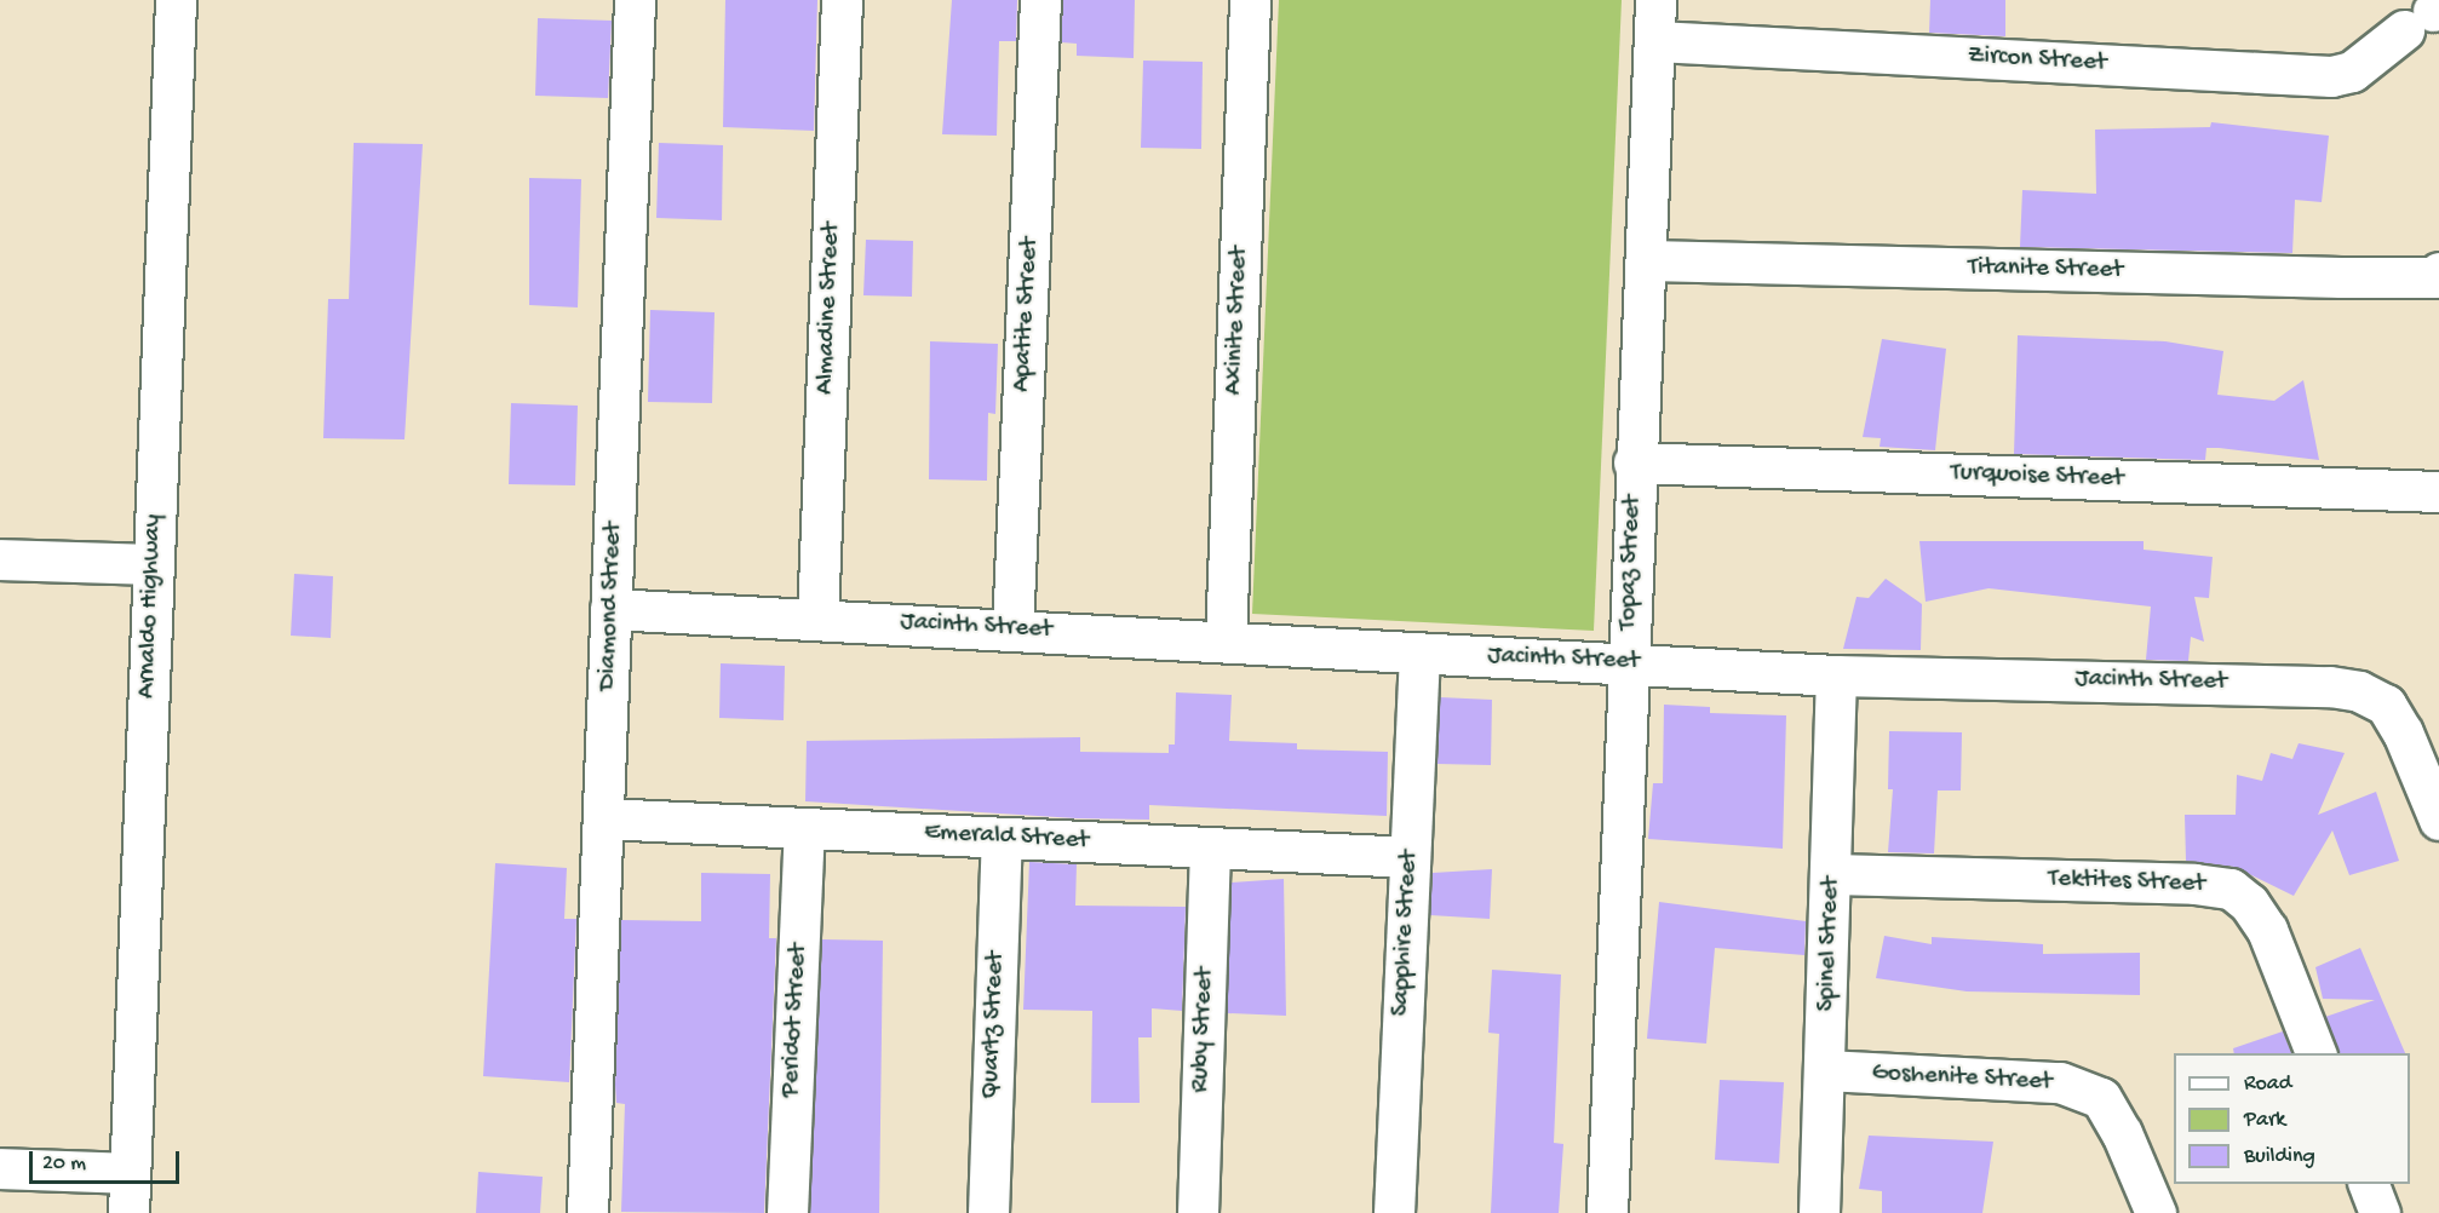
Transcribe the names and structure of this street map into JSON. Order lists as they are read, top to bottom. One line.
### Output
{"streets":{"street":["Zircon Street","Titanite Street","Almadine Street","Apatite Street","Axinite Street","Turquoise Street","Topaz Street","Arnaldo Highway","Diamond Street","Jacinth Street","Emerald Street","Tektites Street","Sapphire Street","Spinel Street","Peridot Street","Quartz Street","Ruby Street","Goshenite Street"]},"crossings":[["Zircon Street","Topaz Street"],["Titanite Street","Topaz Street"],["Almadine Street","Jacinth Street"],["Apatite Street","Jacinth Street"],["Axinite Street","Jacinth Street"],["Turquoise Street","Topaz Street"],["Topaz Street","Jacinth Street"],["Diamond Street","Jacinth Street"],["Diamond Street","Emerald Street"],["Jacinth Street","Sapphire Street"],["Jacinth Street","Spinel Street"],["Emerald Street","Sapphire Street"],["Emerald Street","Peridot Street"],["Emerald Street","Quartz Street"],["Emerald Street","Ruby Street"],["Tektites Street","Spinel Street"],["Spinel Street","Goshenite Street"]],"legend":["Road","Park","Building"],"scale_bar":"20 m"}
